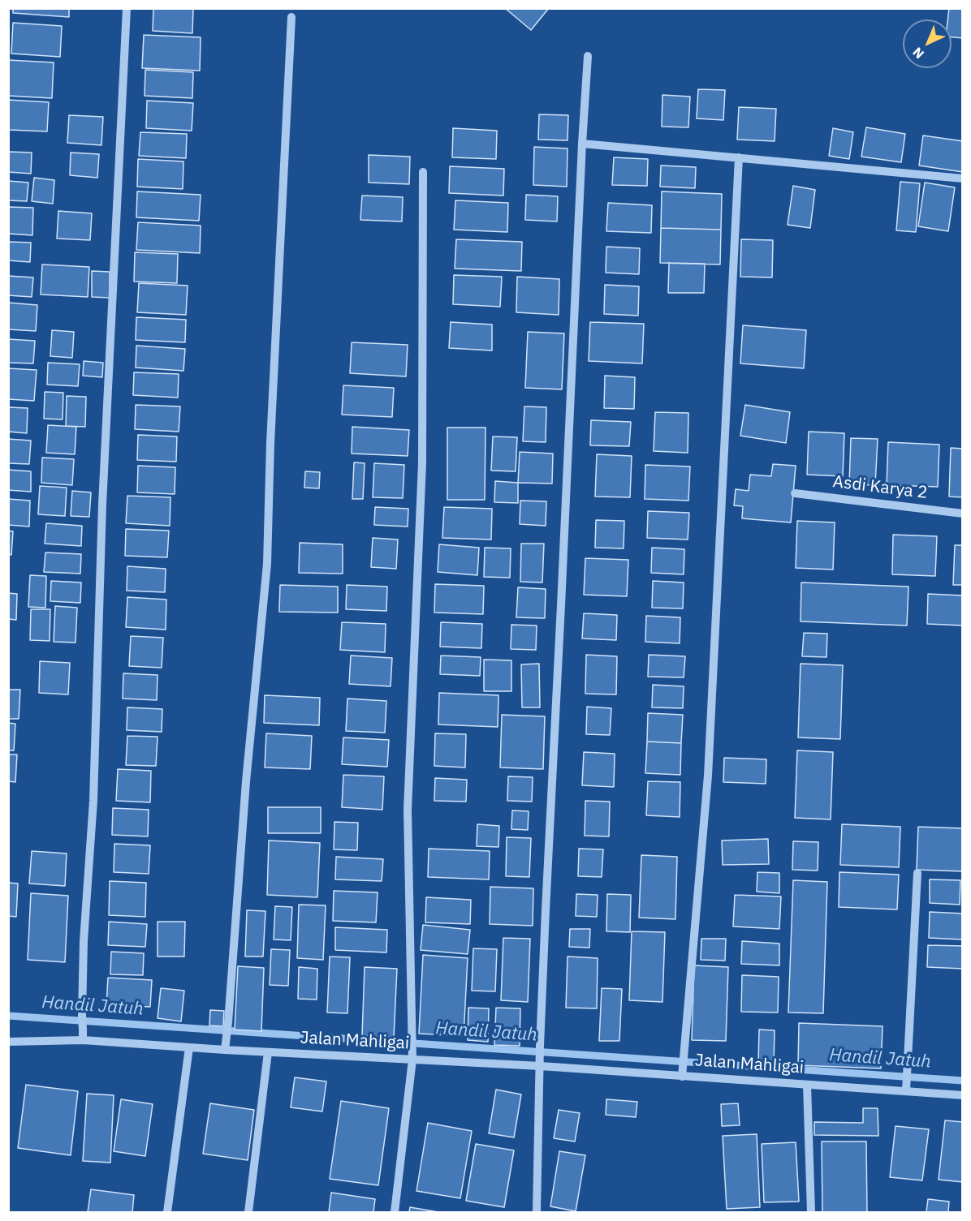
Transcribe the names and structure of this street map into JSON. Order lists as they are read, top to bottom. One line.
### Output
{"streets":{"street":["Asdi Karya 2","Jalan Mahligai"]},"water":["Handil Jatuh"],"north":"bottom left"}
